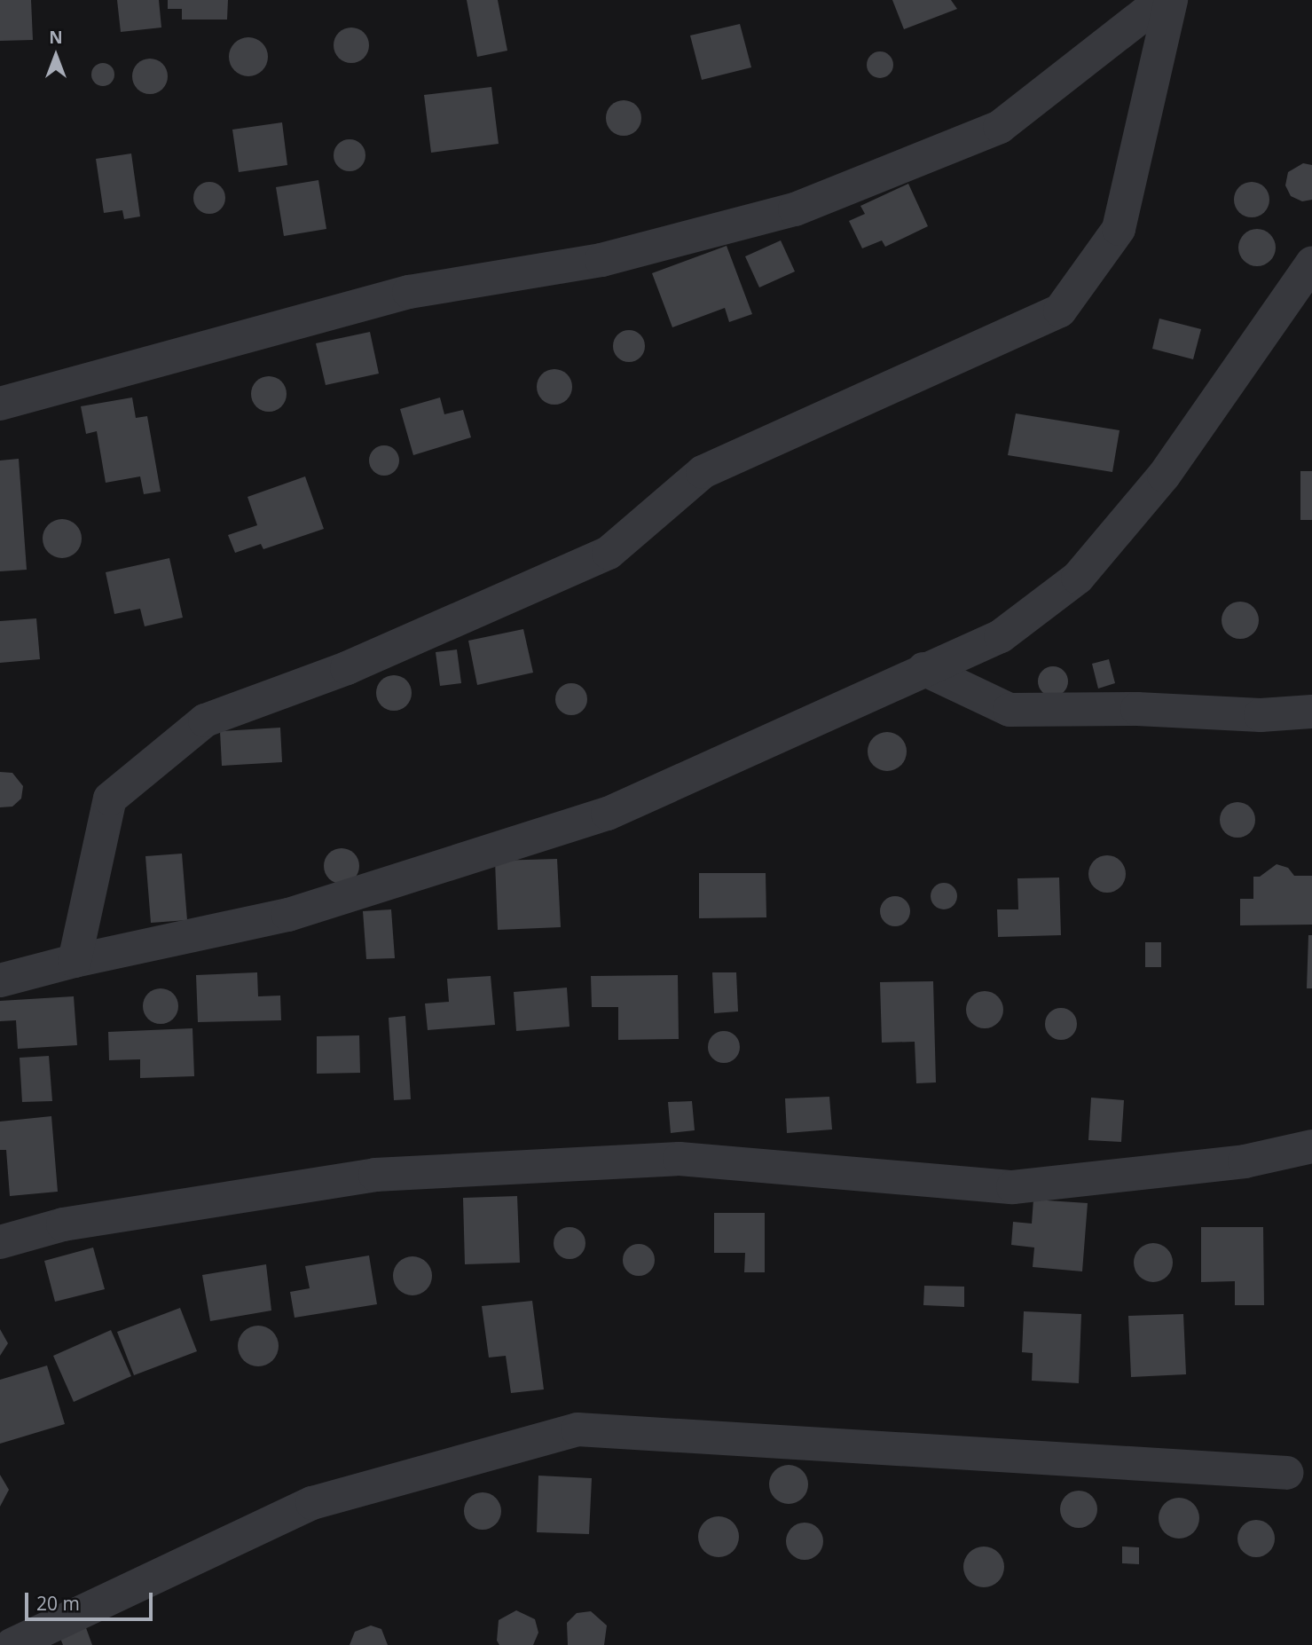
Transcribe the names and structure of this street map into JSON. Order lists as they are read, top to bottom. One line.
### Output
{"scale_bar":"20 m","north":"top"}
